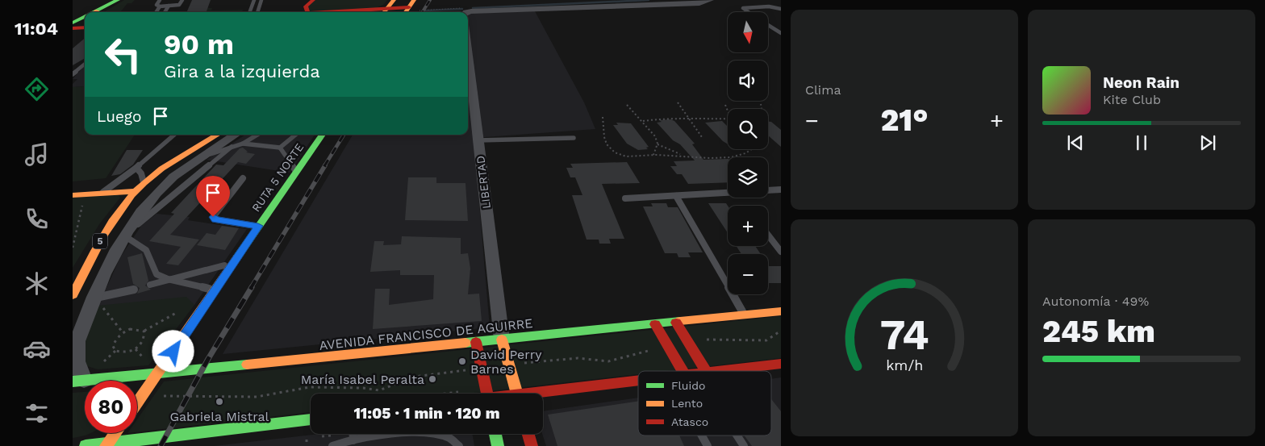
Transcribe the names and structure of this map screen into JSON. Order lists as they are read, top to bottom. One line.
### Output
{"streets":{"main road":["RUTA 5 NORTE","5","AVENIDA FRANCISCO DE AGUIRRE"],"street":["LIBERTAD"]},"crossings":[["RUTA 5 NORTE","AVENIDA FRANCISCO DE AGUIRRE"],["LIBERTAD","AVENIDA FRANCISCO DE AGUIRRE"]],"places":["David Perry Barnes","María Isabel Peralta","Gabriela Mistral"],"legend":["Fluido","Lento","Atasco"],"north":"bottom","page":{"tabs":"11:04","tile":["Clima",["Autonomía · 49%","245 km"]],"map_buttons":["+","−"],"turn":["90 m","Gira a la izquierda"],"song":["Neon Rain","Kite Club"],"then":"Luego","heat":["−","21°","+"],"limit":"80","trip":"11:05 · 1 min · 120 m","gauge":["74","km/h"]}}
